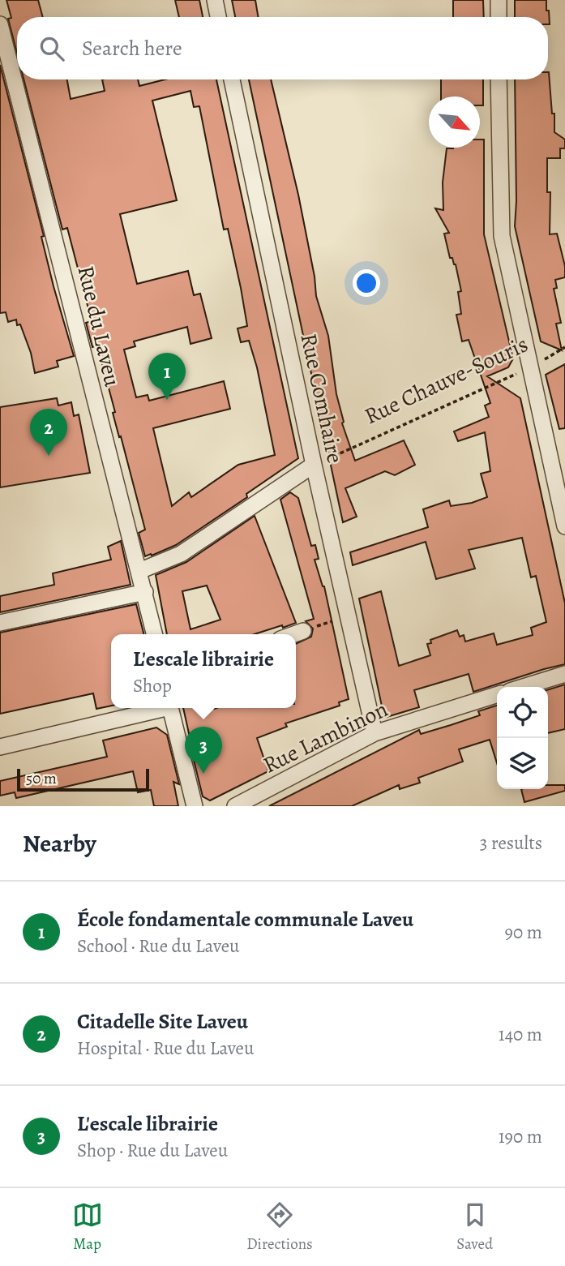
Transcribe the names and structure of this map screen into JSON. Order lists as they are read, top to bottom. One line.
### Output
{"streets":{"street":["Rue du Laveu","Rue Comhaire","Rue Lambinon"],"path":["Rue Chauve-Souris"]},"crossings":[["Rue Chauve-Souris","Rue Comhaire"],["Rue Comhaire","Rue Lambinon"]],"scale_bar":"50 m","north":"bottom right","page":{"search":"Search here","pins":["1","2","3"],"popup":["L'escale librairie","Shop"],"scale":"50 m","heading":["Nearby","3 results"],"list":[{"mark":"1","name":"École fondamentale communale Laveu","note":"School · Rue du Laveu","value":"90 m"},{"mark":"2","name":"Citadelle Site Laveu","note":"Hospital · Rue du Laveu","value":"140 m"},{"mark":"3","name":"L'escale librairie","note":"Shop · Rue du Laveu","value":"190 m"}],"nav":["Map","Directions","Saved"]}}
